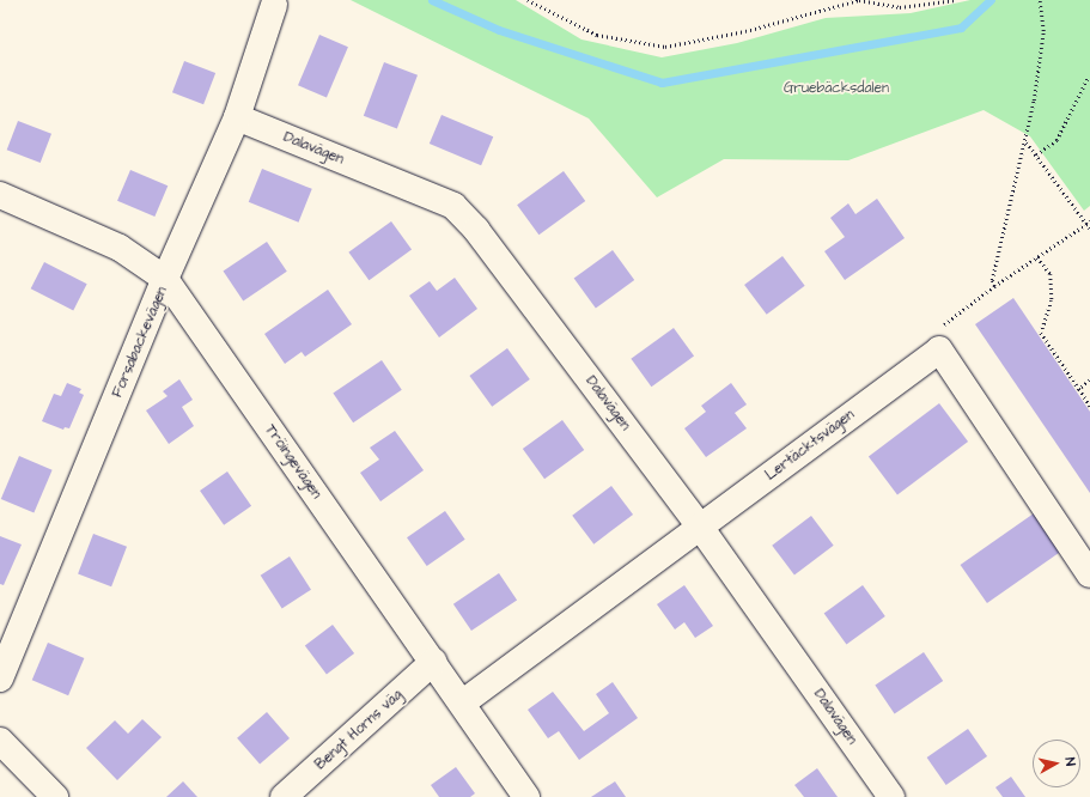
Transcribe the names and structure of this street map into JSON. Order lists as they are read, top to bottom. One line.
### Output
{"streets":{"street":["Dalavägen","Forsabackevägen","Lertäcktsvägen","Tröingevägen","Bengt Horns väg"]},"crossings":[["Dalavägen","Forsabackevägen"],["Dalavägen","Lertäcktsvägen"],["Forsabackevägen","Tröingevägen"],["Lertäcktsvägen","Tröingevägen"],["Tröingevägen","Bengt Horns väg"]],"parks":["Gruebäcksdalen"],"north":"right"}
